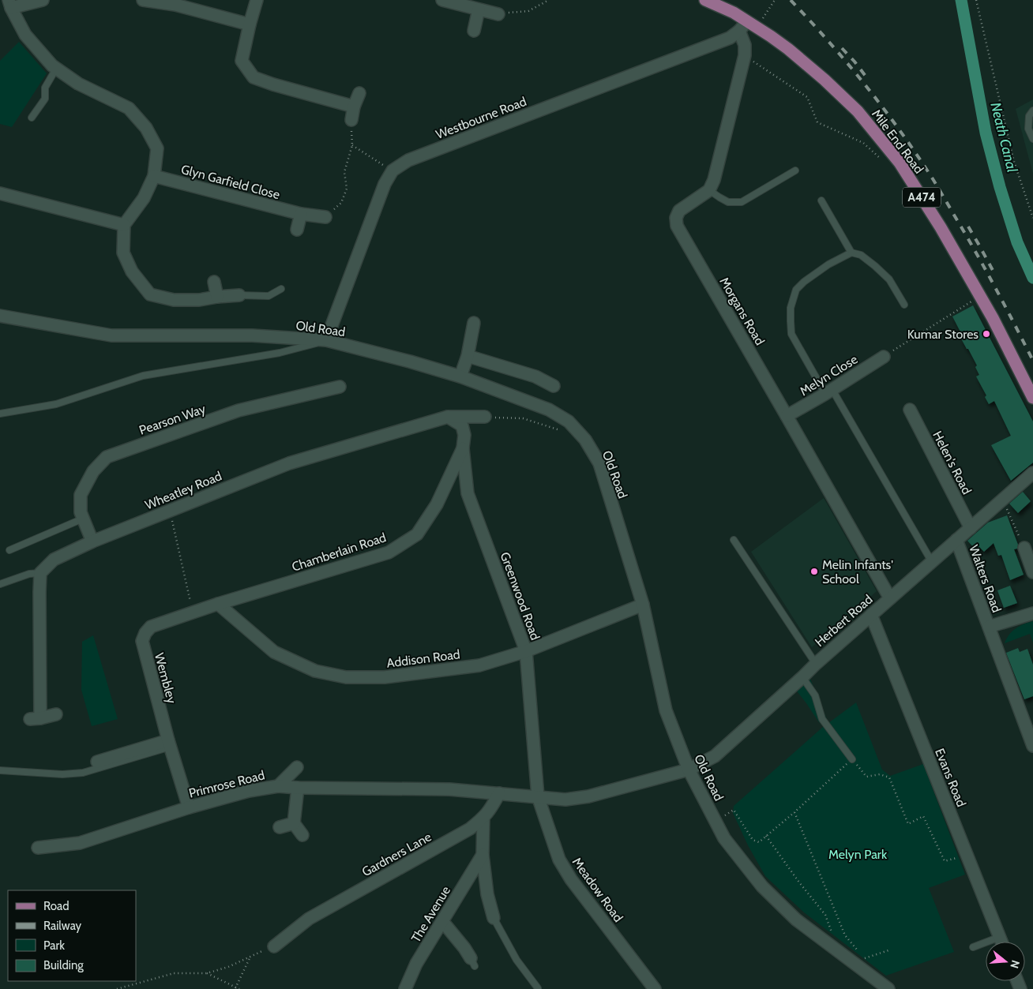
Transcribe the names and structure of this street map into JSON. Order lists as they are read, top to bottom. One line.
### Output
{"streets":{"main road":["Mile End Road","A474"],"street":["Westbourne Road","Glyn Garfield Close","Morgans Road","Old Road","Melyn Close","Pearson Way","Helen's Road","Wheatley Road","Chamberlain Road","Walters Road","Greenwood Road","Herbert Road","Addison Road","Wembley","Evans Road","Primrose Road","Gardners Lane","Meadow Road","The Avenue"]},"crossings":[["Westbourne Road","A474"],["Westbourne Road","Old Road"],["Mile End Road","A474"],["Morgans Road","Melyn Close"],["Morgans Road","Herbert Road"],["Old Road","Herbert Road"],["Old Road","Addison Road"],["Pearson Way","Wheatley Road"],["Helen's Road","Herbert Road"],["Wheatley Road","Greenwood Road"],["Chamberlain Road","Greenwood Road"],["Chamberlain Road","Addison Road"],["Chamberlain Road","Wembley"],["Walters Road","Herbert Road"],["Greenwood Road","Addison Road"],["Greenwood Road","Meadow Road"],["Herbert Road","Evans Road"],["Addison Road","Wembley"],["Wembley","Primrose Road"],["Primrose Road","Gardners Lane"]],"water":["Neath Canal"],"parks":["Melyn Park"],"places":["Kumar Stores","Melin Infants' School"],"legend":["Road","Railway","Park","Building"],"north":"right"}
